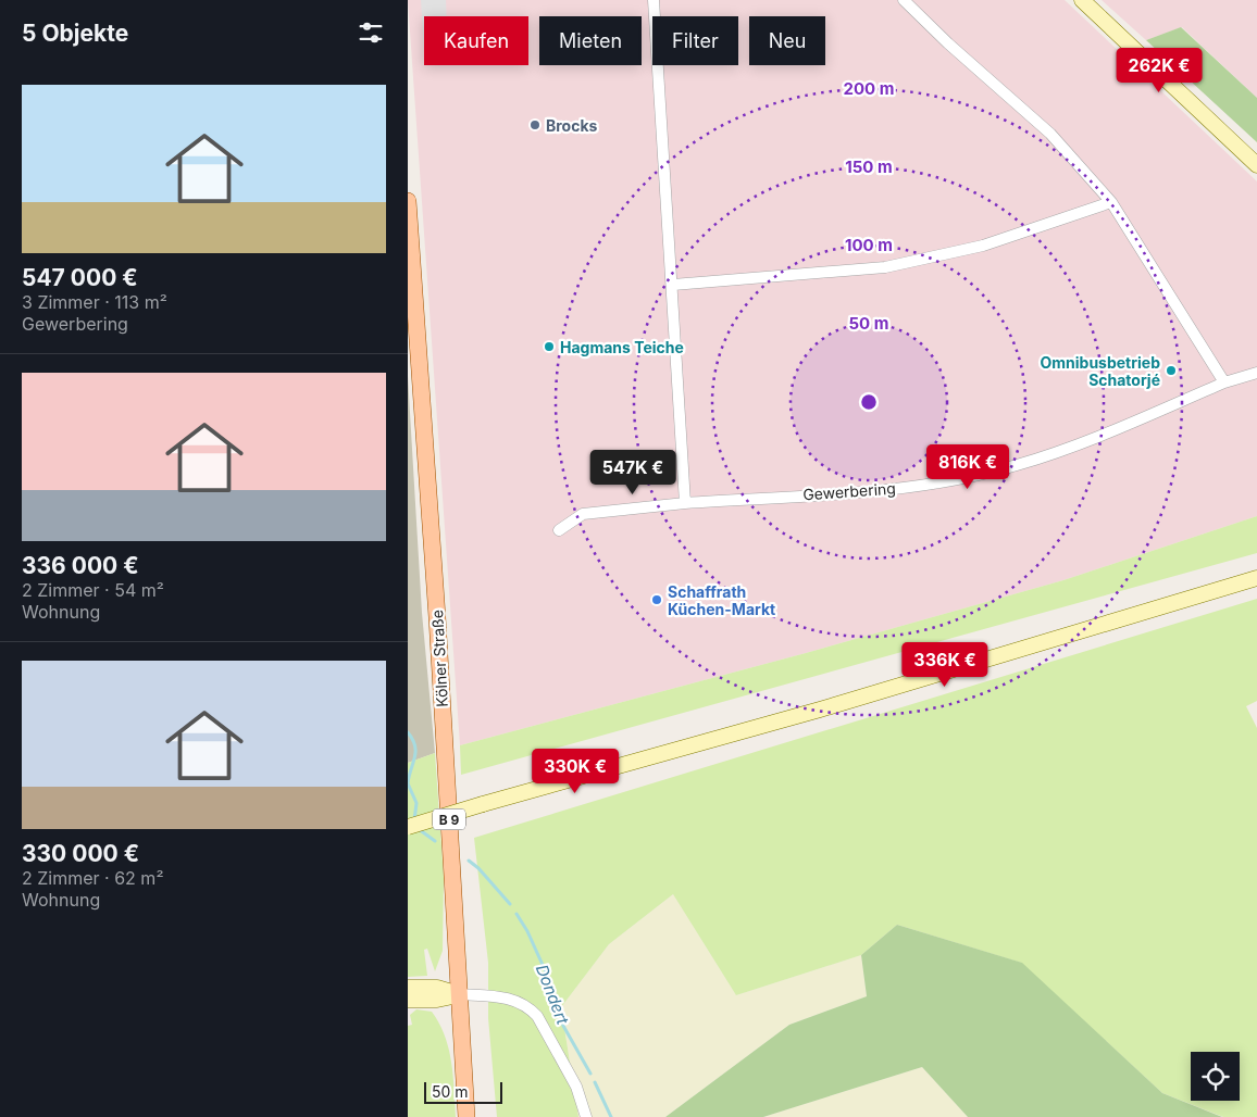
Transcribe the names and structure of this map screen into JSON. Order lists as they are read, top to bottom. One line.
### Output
{"streets":{"main road":["Kölner Straße","B 9"],"street":["Gewerbering"]},"water":["Dondert"],"places":["Brocks","Hagmans Teiche","Omnibusbetrieb Schatorjé","Schaffrath Küchen-Markt"],"scale_bar":"50 m","page":{"heading":"5 Objekte","chip":["Kaufen","Mieten","Filter","Neu"],"price":["262K €","816K €","547K €","336K €","330K €"],"list":[{"name":"547 000 €","note":"3 Zimmer · 113 m² · Gewerbering"},{"name":"336 000 €","note":"2 Zimmer · 54 m² · Wohnung"},{"name":"330 000 €","note":"2 Zimmer · 62 m² · Wohnung"}],"scale":"50 m"},"rings":["200 m","150 m","100 m","50 m"]}
